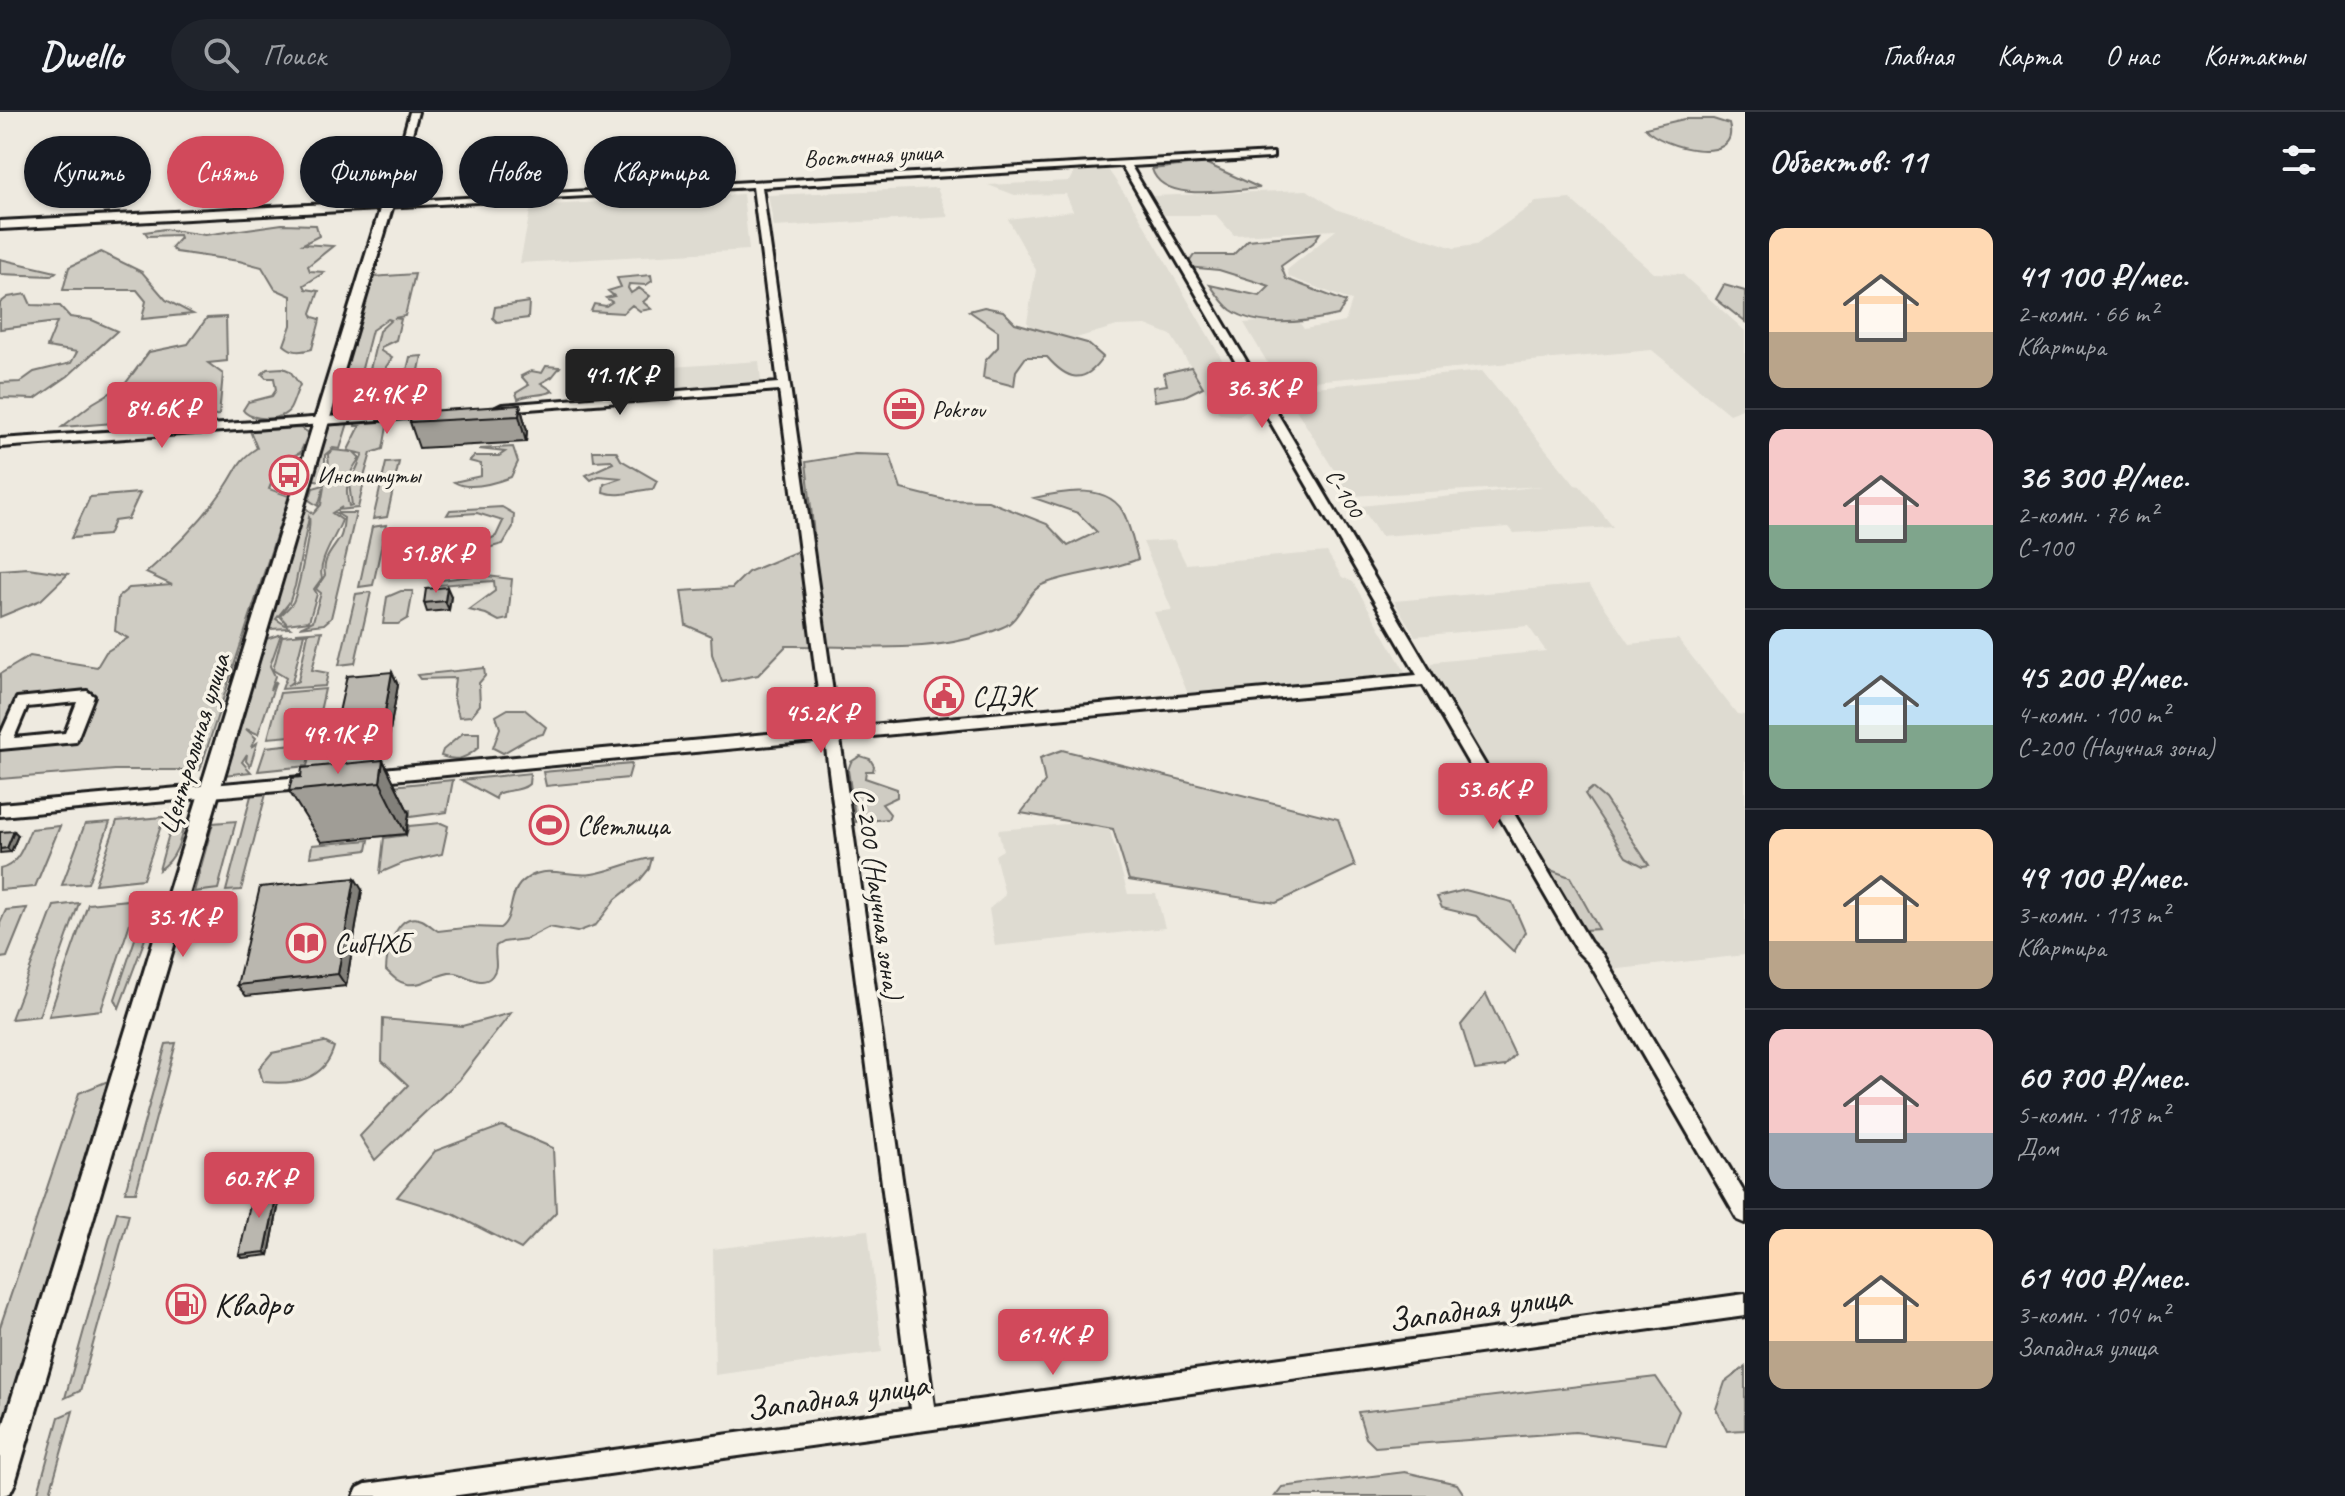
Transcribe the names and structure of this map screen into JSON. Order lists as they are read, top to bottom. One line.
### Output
{"streets":{"main road":["Восточная улица","Центральная улица"],"street":["С-100","С-200 (Научная зона)","Западная улица"]},"crossings":[["Восточная улица","С-100"],["Восточная улица","С-200 (Научная зона)"],["С-200 (Научная зона)","Западная улица"]],"places":{"office":["Pokrov"],"bus stop":["Институты"],"public building":["СДЭК"],"sports":["Светлица"],"library":["СибНХБ"],"fuel station":["Квадро"]},"page":{"header":"Dwello","search":"Поиск","nav":["Главная","Карта","О нас","Контакты"],"heading":"Объектов: 11","chip":["Купить","Снять","Фильтры","Новое","Квартира"],"list":[{"name":"41 100 ₽/мес.","note":"2-комн. · 66 m² · Квартира"},{"name":"36 300 ₽/мес.","note":"2-комн. · 76 m² · С-100"},{"name":"45 200 ₽/мес.","note":"4-комн. · 100 m² · С-200 (Научная зона)"},{"name":"49 100 ₽/мес.","note":"3-комн. · 113 m² · Квартира"},{"name":"60 700 ₽/мес.","note":"5-комн. · 118 m² · Дом"},{"name":"61 400 ₽/мес.","note":"3-комн. · 104 m² · Западная улица"}],"price":["41.1K ₽","36.3K ₽","24.9K ₽","84.6K ₽","51.8K ₽","45.2K ₽","49.1K ₽","53.6K ₽","35.1K ₽","60.7K ₽","61.4K ₽"]}}
